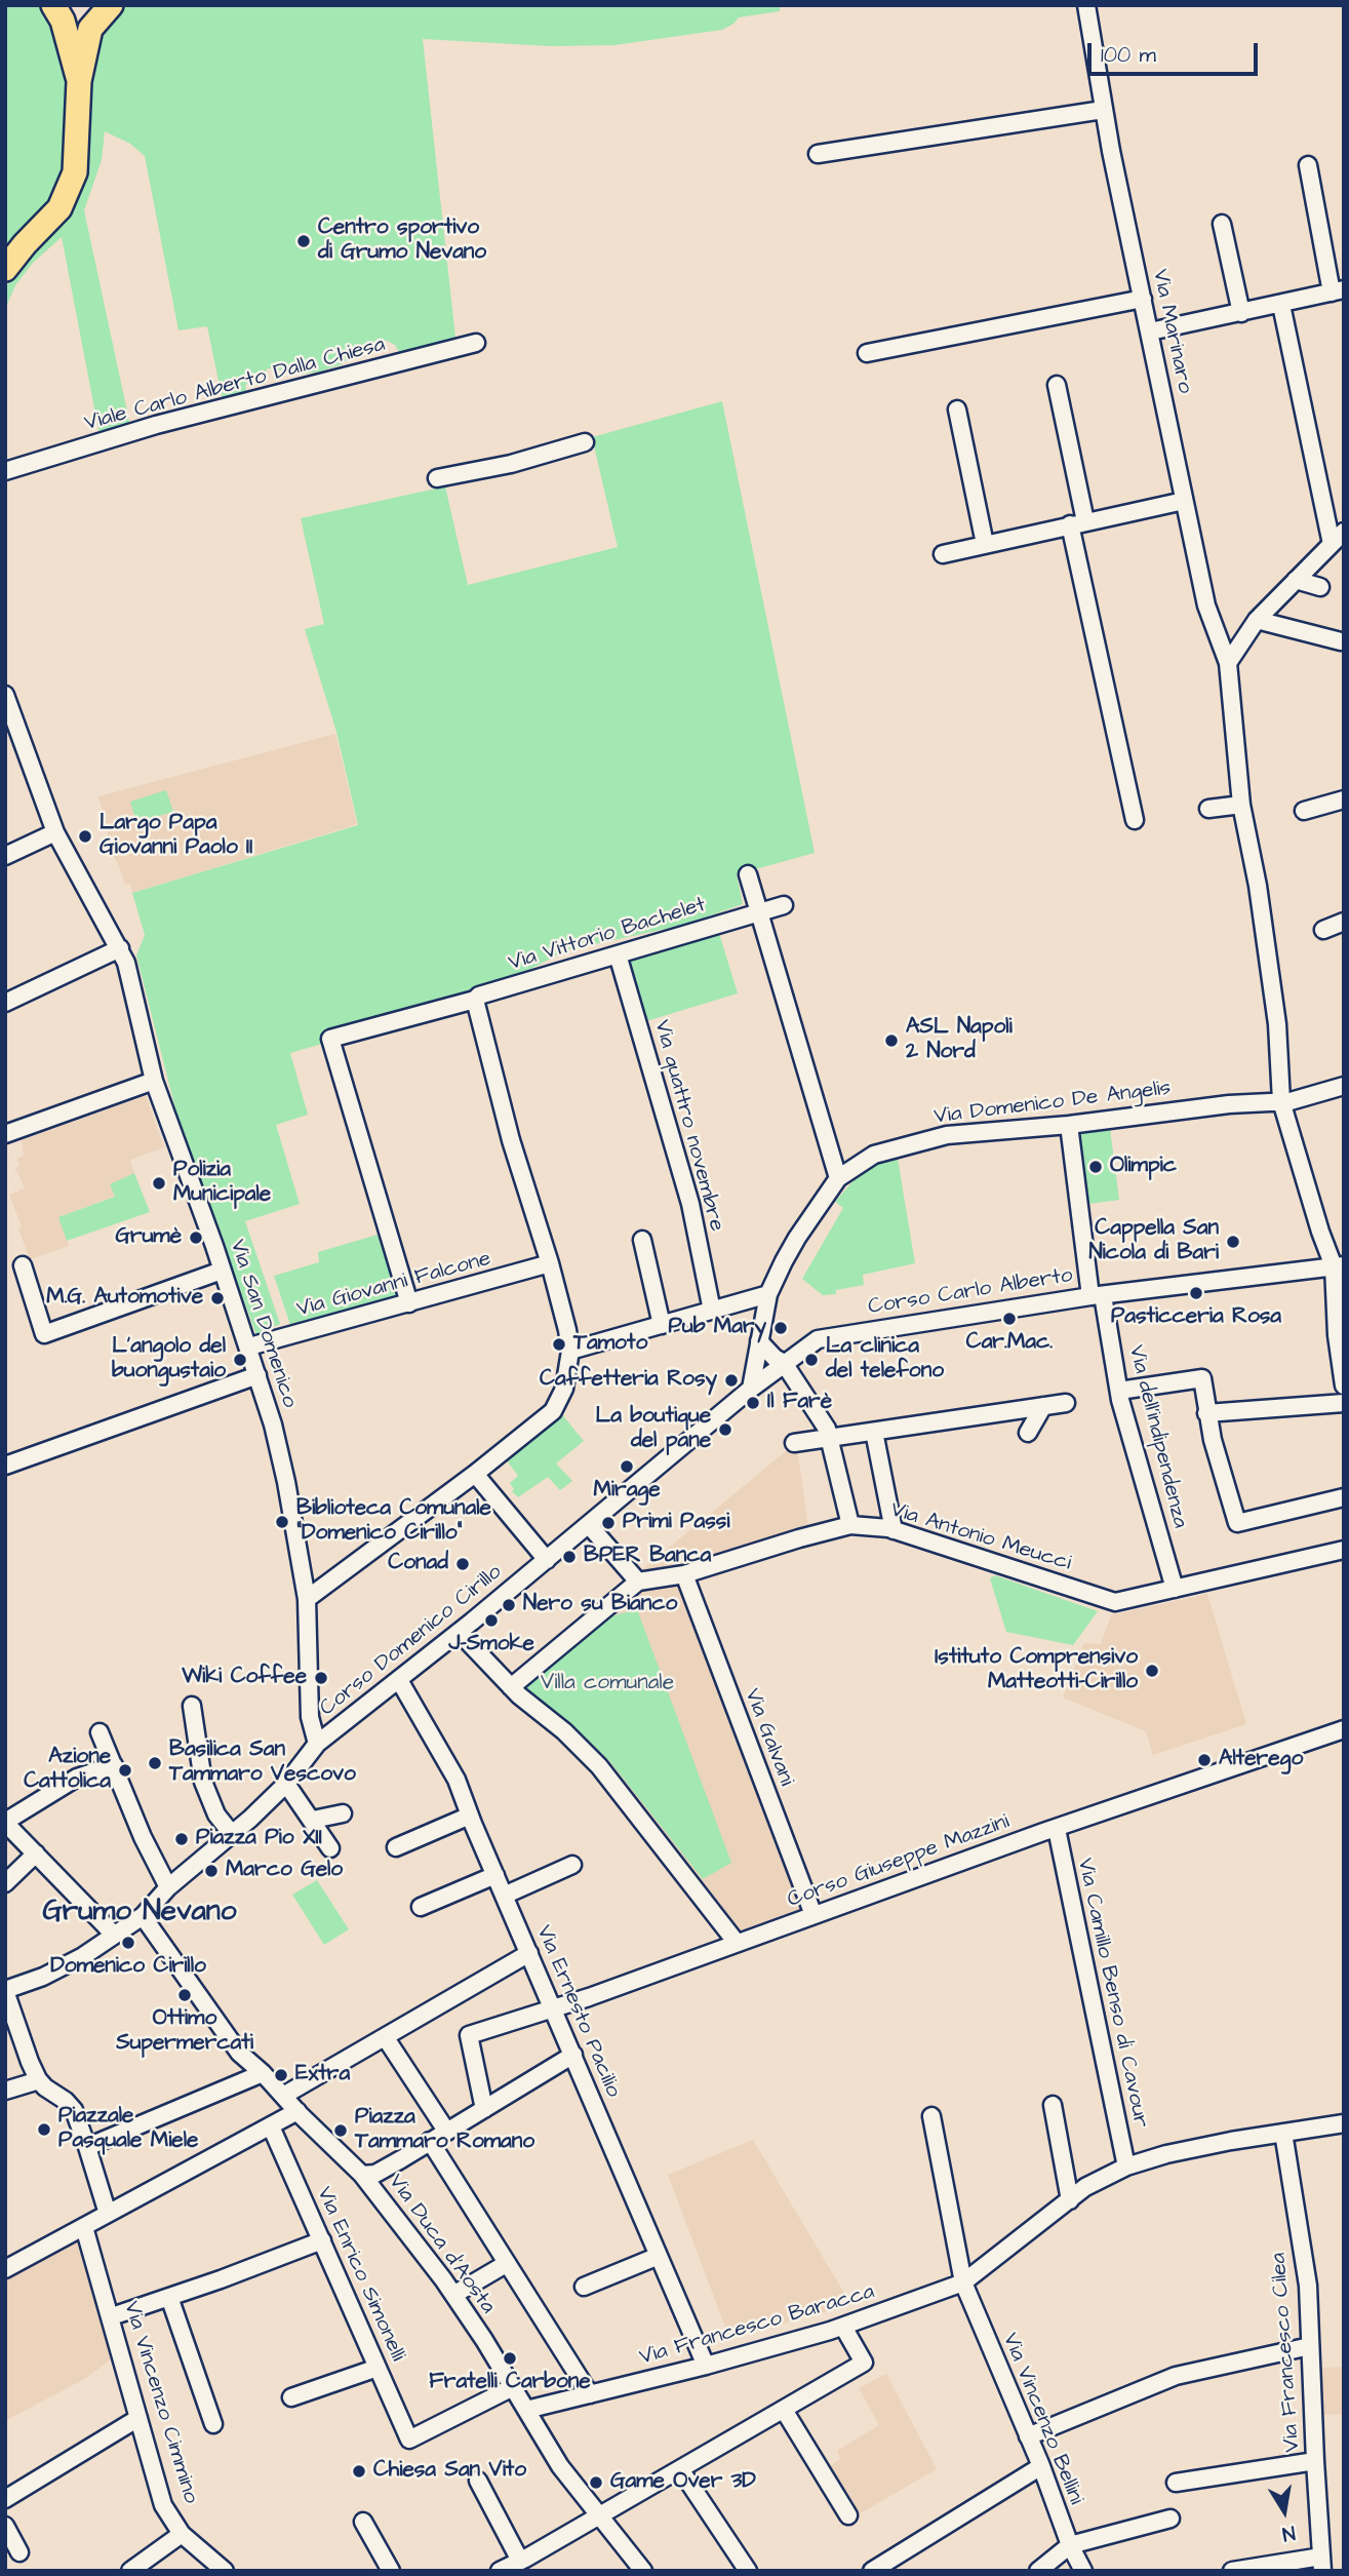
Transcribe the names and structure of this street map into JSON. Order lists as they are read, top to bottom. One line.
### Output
{"streets":{"street":["Via Marinaro","Viale Carlo Alberto Dalla Chiesa","Via Vittorio Bachelet","Via Domenico De Angelis","Via quattro novembre","Via Giovanni Falcone","Corso Carlo Alberto","Via San Domenico","Via dell'indipendenza","Via Antonio Meucci","Corso Domenico Cirillo","Via Galvani","Corso Giuseppe Mazzini","Via Camillo Benso di Cavour","Via Ernesto Pacilio","Via Duca d'Aosta","Via Enrico Simonelli","Via Francesco Baracca","Via Francesco Cilea","Via Vincenzo Cimmino","Via Vincenzo Bellini"]},"crossings":[["Via Marinaro","Via Domenico De Angelis"],["Via Marinaro","Corso Carlo Alberto"],["Via Vittorio Bachelet","Via quattro novembre"],["Via Vittorio Bachelet","Via Giovanni Falcone"],["Via Domenico De Angelis","Via dell'indipendenza"],["Via Giovanni Falcone","Via San Domenico"],["Corso Carlo Alberto","Via dell'indipendenza"],["Corso Carlo Alberto","Corso Domenico Cirillo"],["Via San Domenico","Corso Domenico Cirillo"],["Via dell'indipendenza","Via Antonio Meucci"],["Via Antonio Meucci","Via Galvani"],["Corso Domenico Cirillo","Via Ernesto Pacilio"],["Corso Domenico Cirillo","Via Duca d'Aosta"],["Via Galvani","Corso Giuseppe Mazzini"],["Corso Giuseppe Mazzini","Via Camillo Benso di Cavour"],["Corso Giuseppe Mazzini","Via Ernesto Pacilio"],["Via Camillo Benso di Cavour","Via Francesco Baracca"],["Via Ernesto Pacilio","Via Francesco Baracca"],["Via Duca d'Aosta","Via Enrico Simonelli"],["Via Duca d'Aosta","Via Francesco Baracca"],["Via Francesco Baracca","Via Francesco Cilea"],["Via Francesco Baracca","Via Vincenzo Bellini"]],"districts":["Grumo Nevano"],"parks":["Villa comunale"],"places":["Centro sportivo di Grumo Nevano","Largo Papa Giovanni Paolo II","ASL Napoli 2 Nord","Olimpic","Polizia Municipale","Grumè","Cappella San Nicola di Bari","Pasticceria Rosa","M.G. Automotive","Car.Mac.","Pub Mary","Tamoto","L'angolo del buongustaio","La clinica del telefono","Caffetteria Rosy","Il Farè","La boutique del pane","Mirage","Biblioteca Comunale \"Domenico Cirillo\"","Primi Passi","BPER Banca","Conad","Nero su Bianco","J-Smoke","Istituto Comprensivo Matteotti-Cirillo","Wiki Coffee","Alterego","Basilica San Tammaro Vescovo","Azione Cattolica","Piazza Pio XII","Marco Gelo","Domenico Cirillo","Ottimo Supermercati","Extra","Piazzale Pasquale Miele","Piazza Tammaro Romano","Fratelli Carbone","Chiesa San Vito","Game Over 3D"],"scale_bar":"100 m","north":"bottom"}
